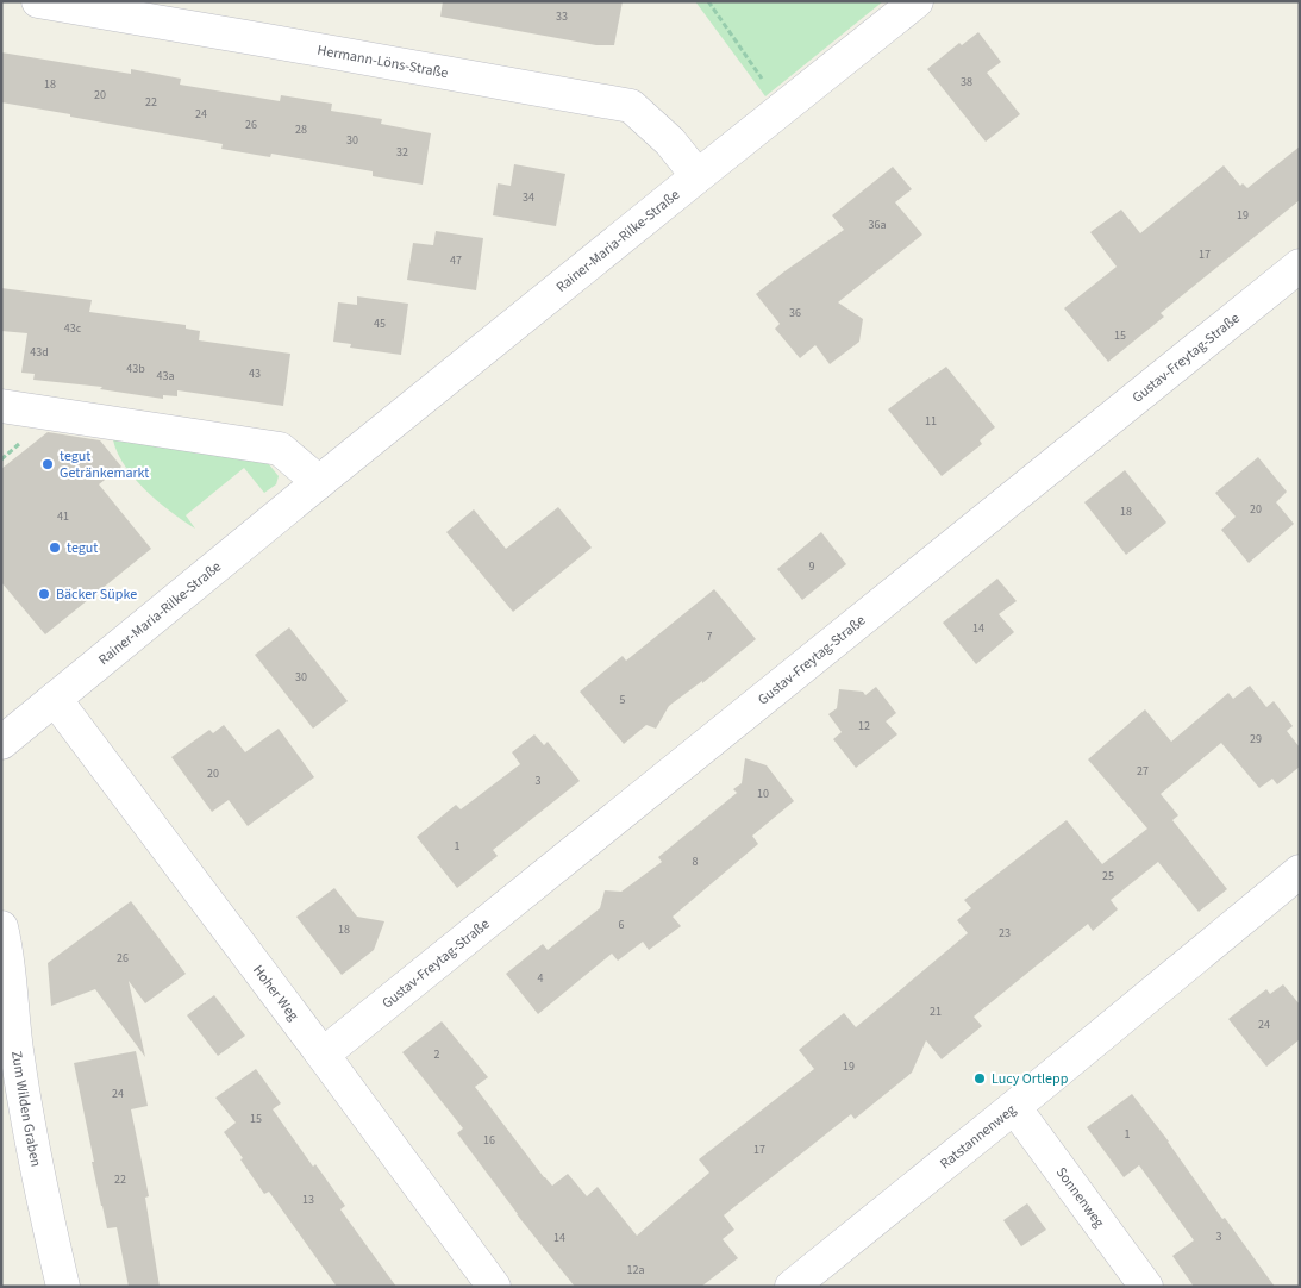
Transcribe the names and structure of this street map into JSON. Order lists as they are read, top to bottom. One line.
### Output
{"streets":{"street":["Hermann-Löns-Straße","Rainer-Maria-Rilke-Straße","Gustav-Freytag-Straße","Hoher Weg","Zum Wilden Graben","Ratstannenweg","Sonnenweg"]},"crossings":[["Hermann-Löns-Straße","Rainer-Maria-Rilke-Straße"],["Rainer-Maria-Rilke-Straße","Hoher Weg"],["Gustav-Freytag-Straße","Hoher Weg"],["Ratstannenweg","Sonnenweg"]],"places":["tegut Getränkemarkt","tegut","Bäcker Süpke","Lucy Ortlepp"],"house_numbers":["33","38","18","20","22","24","26","28","30","32","34","19","36a","17","47","36","45","43c","15","43d","43b","43","43a","11","20","18","41","9","14","7","30","5","12","29","27","20","3","10","1","8","25","6","18","23","26","4","21","24","2","19","24","15","1","16","17","22","13","3","14","12a"]}
